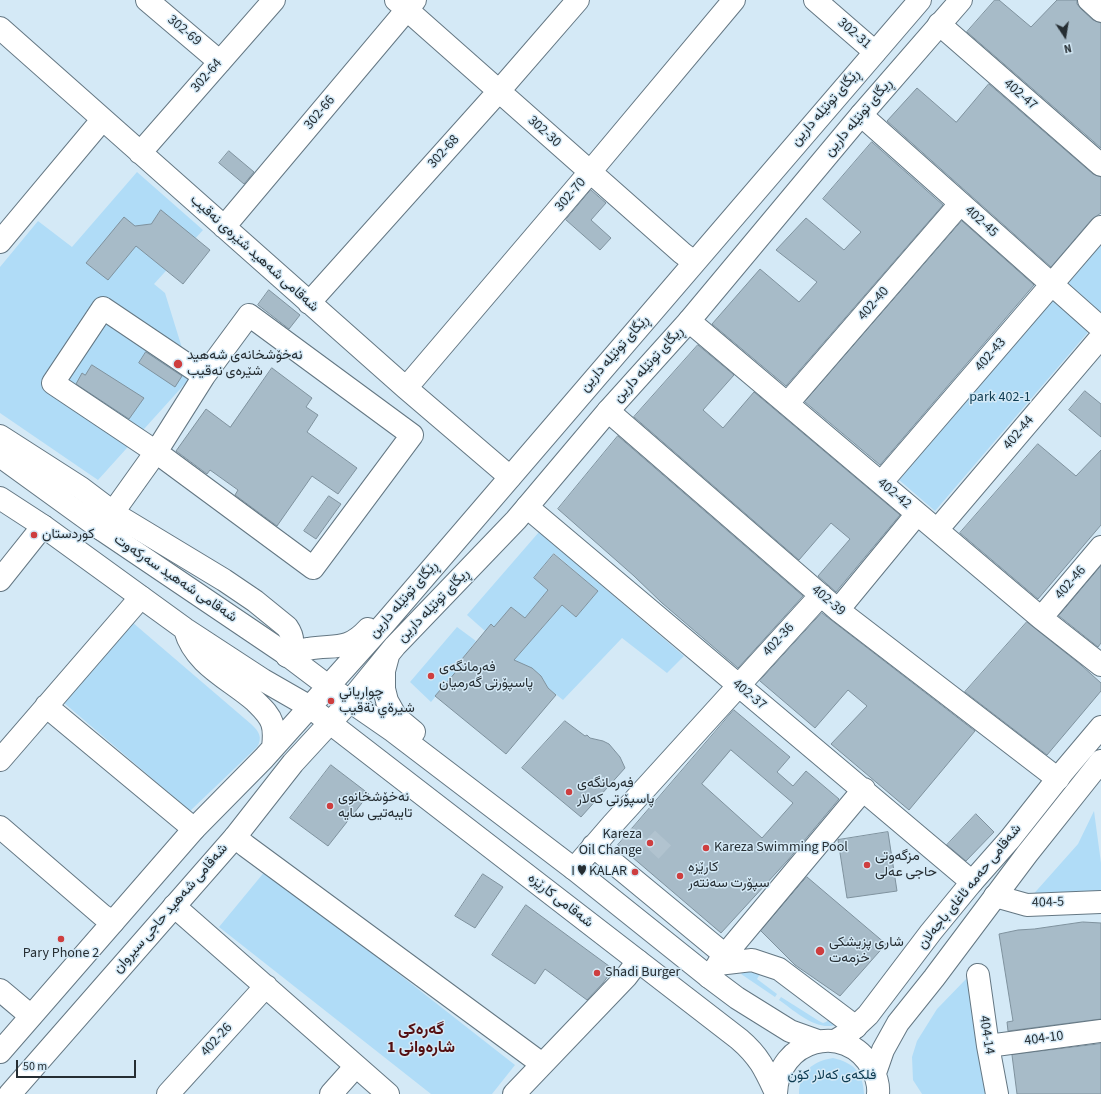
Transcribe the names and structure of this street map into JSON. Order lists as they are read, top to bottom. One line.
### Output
{"streets":{"street":["302-69","302-31","302-64","402-47","ڕێگای تونێلە دارین","302-66","ڕیگای تونێلە دارین","302-30","302-68","302-70","402-45","شەقامی شەهید شێرەی نەقیب","402-40","402-43","402-44","402-42","شەقامی شەهید سەرکەوت","402-46","402-39","402-36","402-37","شەقامی حەمە ئاغای باجەلان","شەقامی کارێزە","404-5","شەقامی شەهید حاجی سیروان","404-14","404-10","402-26"]},"crossings":[["302-69","302-64"],["302-31","ڕێگای تونێلە دارین"],["302-64","شەقامی شەهید شێرەی نەقیب"],["402-47","ڕیگای تونێلە دارین"],["ڕێگای تونێلە دارین","302-30"],["ڕێگای تونێلە دارین","شەقامی شەهید شێرەی نەقیب"],["ڕێگای تونێلە دارین","شەقامی شەهید سەرکەوت"],["302-66","302-30"],["302-66","شەقامی شەهید شێرەی نەقیب"],["ڕیگای تونێلە دارین","402-45"],["ڕیگای تونێلە دارین","402-42"],["ڕیگای تونێلە دارین","شەقامی شەهید سەرکەوت"],["ڕیگای تونێلە دارین","402-39"],["ڕیگای تونێلە دارین","402-37"],["ڕیگای تونێلە دارین","شەقامی کارێزە"],["ڕیگای تونێلە دارین","شەقامی شەهید حاجی سیروان"],["302-30","302-68"],["302-30","302-70"],["302-68","شەقامی شەهید شێرەی نەقیب"],["302-70","شەقامی شەهید شێرەی نەقیب"],["402-45","402-40"],["402-45","402-43"],["402-40","402-42"],["402-43","402-42"],["402-44","402-42"],["402-42","402-46"],["402-39","402-36"],["402-39","شەقامی حەمە ئاغای باجەلان"],["402-36","402-37"],["402-37","شەقامی حەمە ئاغای باجەلان"],["شەقامی حەمە ئاغای باجەلان","404-5"],["شەقامی کارێزە","شەقامی شەهید حاجی سیروان"],["404-14","404-10"]],"districts":["گەرەکی شارەوانی 1"],"parks":["park 402-1","فلکەی کەلار کۆن"],"places":["نەخۆشخانەی شەهید شێرەی نەقیب","كوردستان","فەرمانگەی پاسپۆرتی گەرمیان","چوارياني شيرةي نةقيب","فەرمانگەی پاسپۆرتی کەلار","نەخۆشخانوی تایبەتیی سایە","Kareza Oil Change","Kareza Swimming Pool","مزگەوتی حاجی عەلی","I ♥ KALAR","کارێزە سپۆرت سەنتەر","Pary Phone 2","شاری پزیشکی خزمەت","Shadi Burger"],"scale_bar":"50 m","north":"bottom"}
